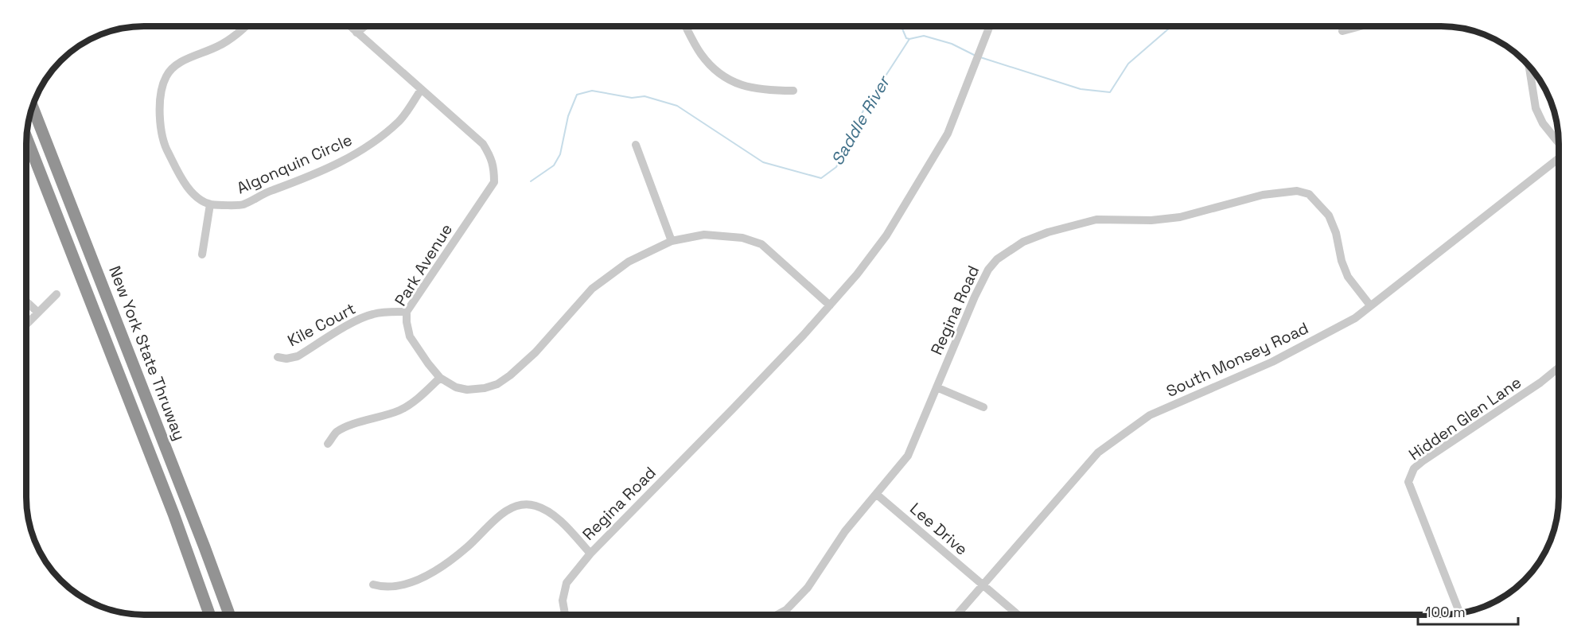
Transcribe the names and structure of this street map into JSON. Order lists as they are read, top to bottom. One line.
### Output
{"streets":{"highway":["New York State Thruway"],"street":["Algonquin Circle","Park Avenue","Regina Road","Kile Court","South Monsey Road","Hidden Glen Lane","Lee Drive"]},"crossings":[["Algonquin Circle","Park Avenue"],["Park Avenue","Regina Road"],["Park Avenue","Kile Court"],["Regina Road","South Monsey Road"],["Regina Road","Lee Drive"],["South Monsey Road","Lee Drive"]],"water":["Saddle River"],"scale_bar":"100 m"}
